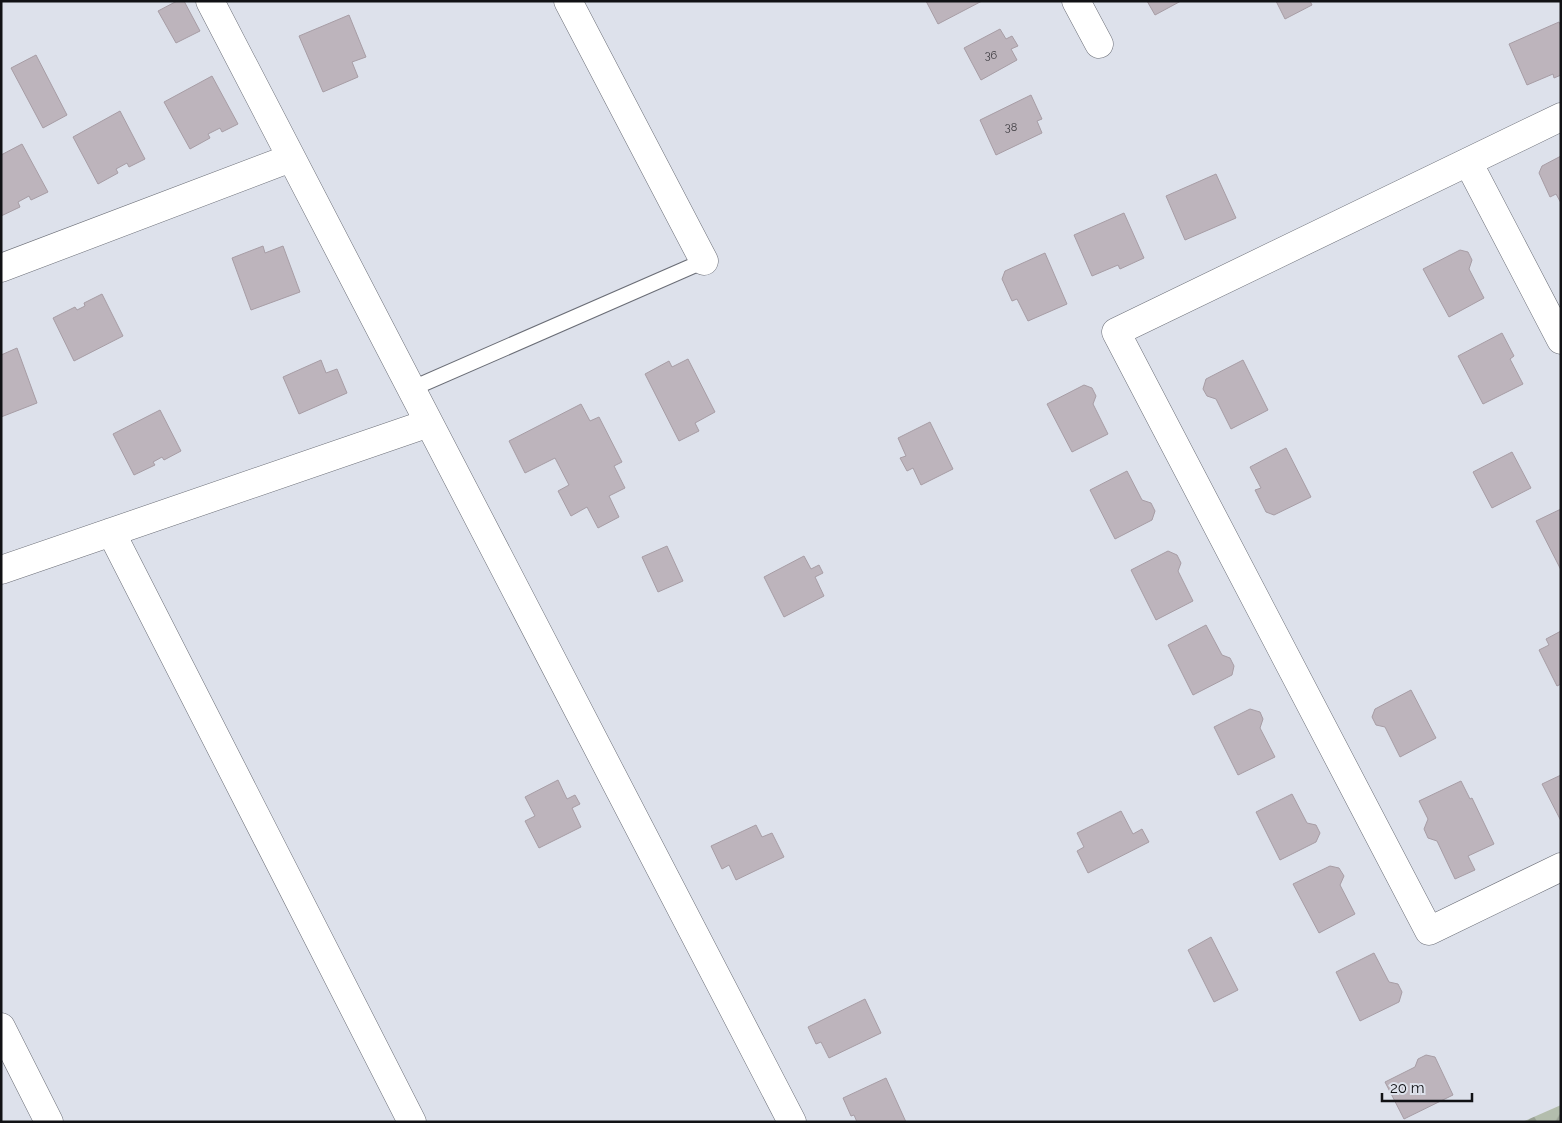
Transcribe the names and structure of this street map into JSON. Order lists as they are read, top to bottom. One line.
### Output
{"house_numbers":["36","38"],"scale_bar":"20 m"}
